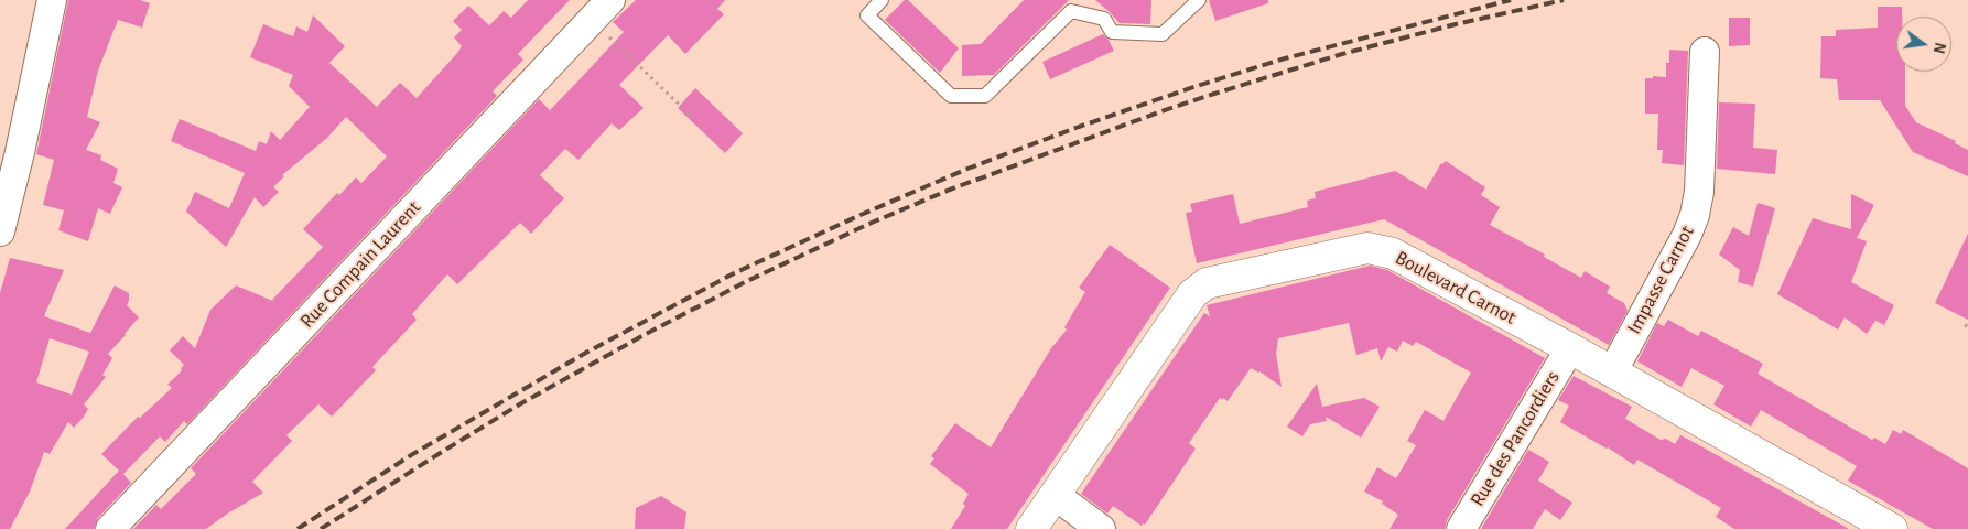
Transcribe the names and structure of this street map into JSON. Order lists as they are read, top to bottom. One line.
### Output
{"streets":{"street":["Rue Compain Laurent","Impasse Carnot","Boulevard Carnot","Rue des Pancordiers"]},"crossings":[["Impasse Carnot","Boulevard Carnot"],["Boulevard Carnot","Rue des Pancordiers"]],"north":"right"}
